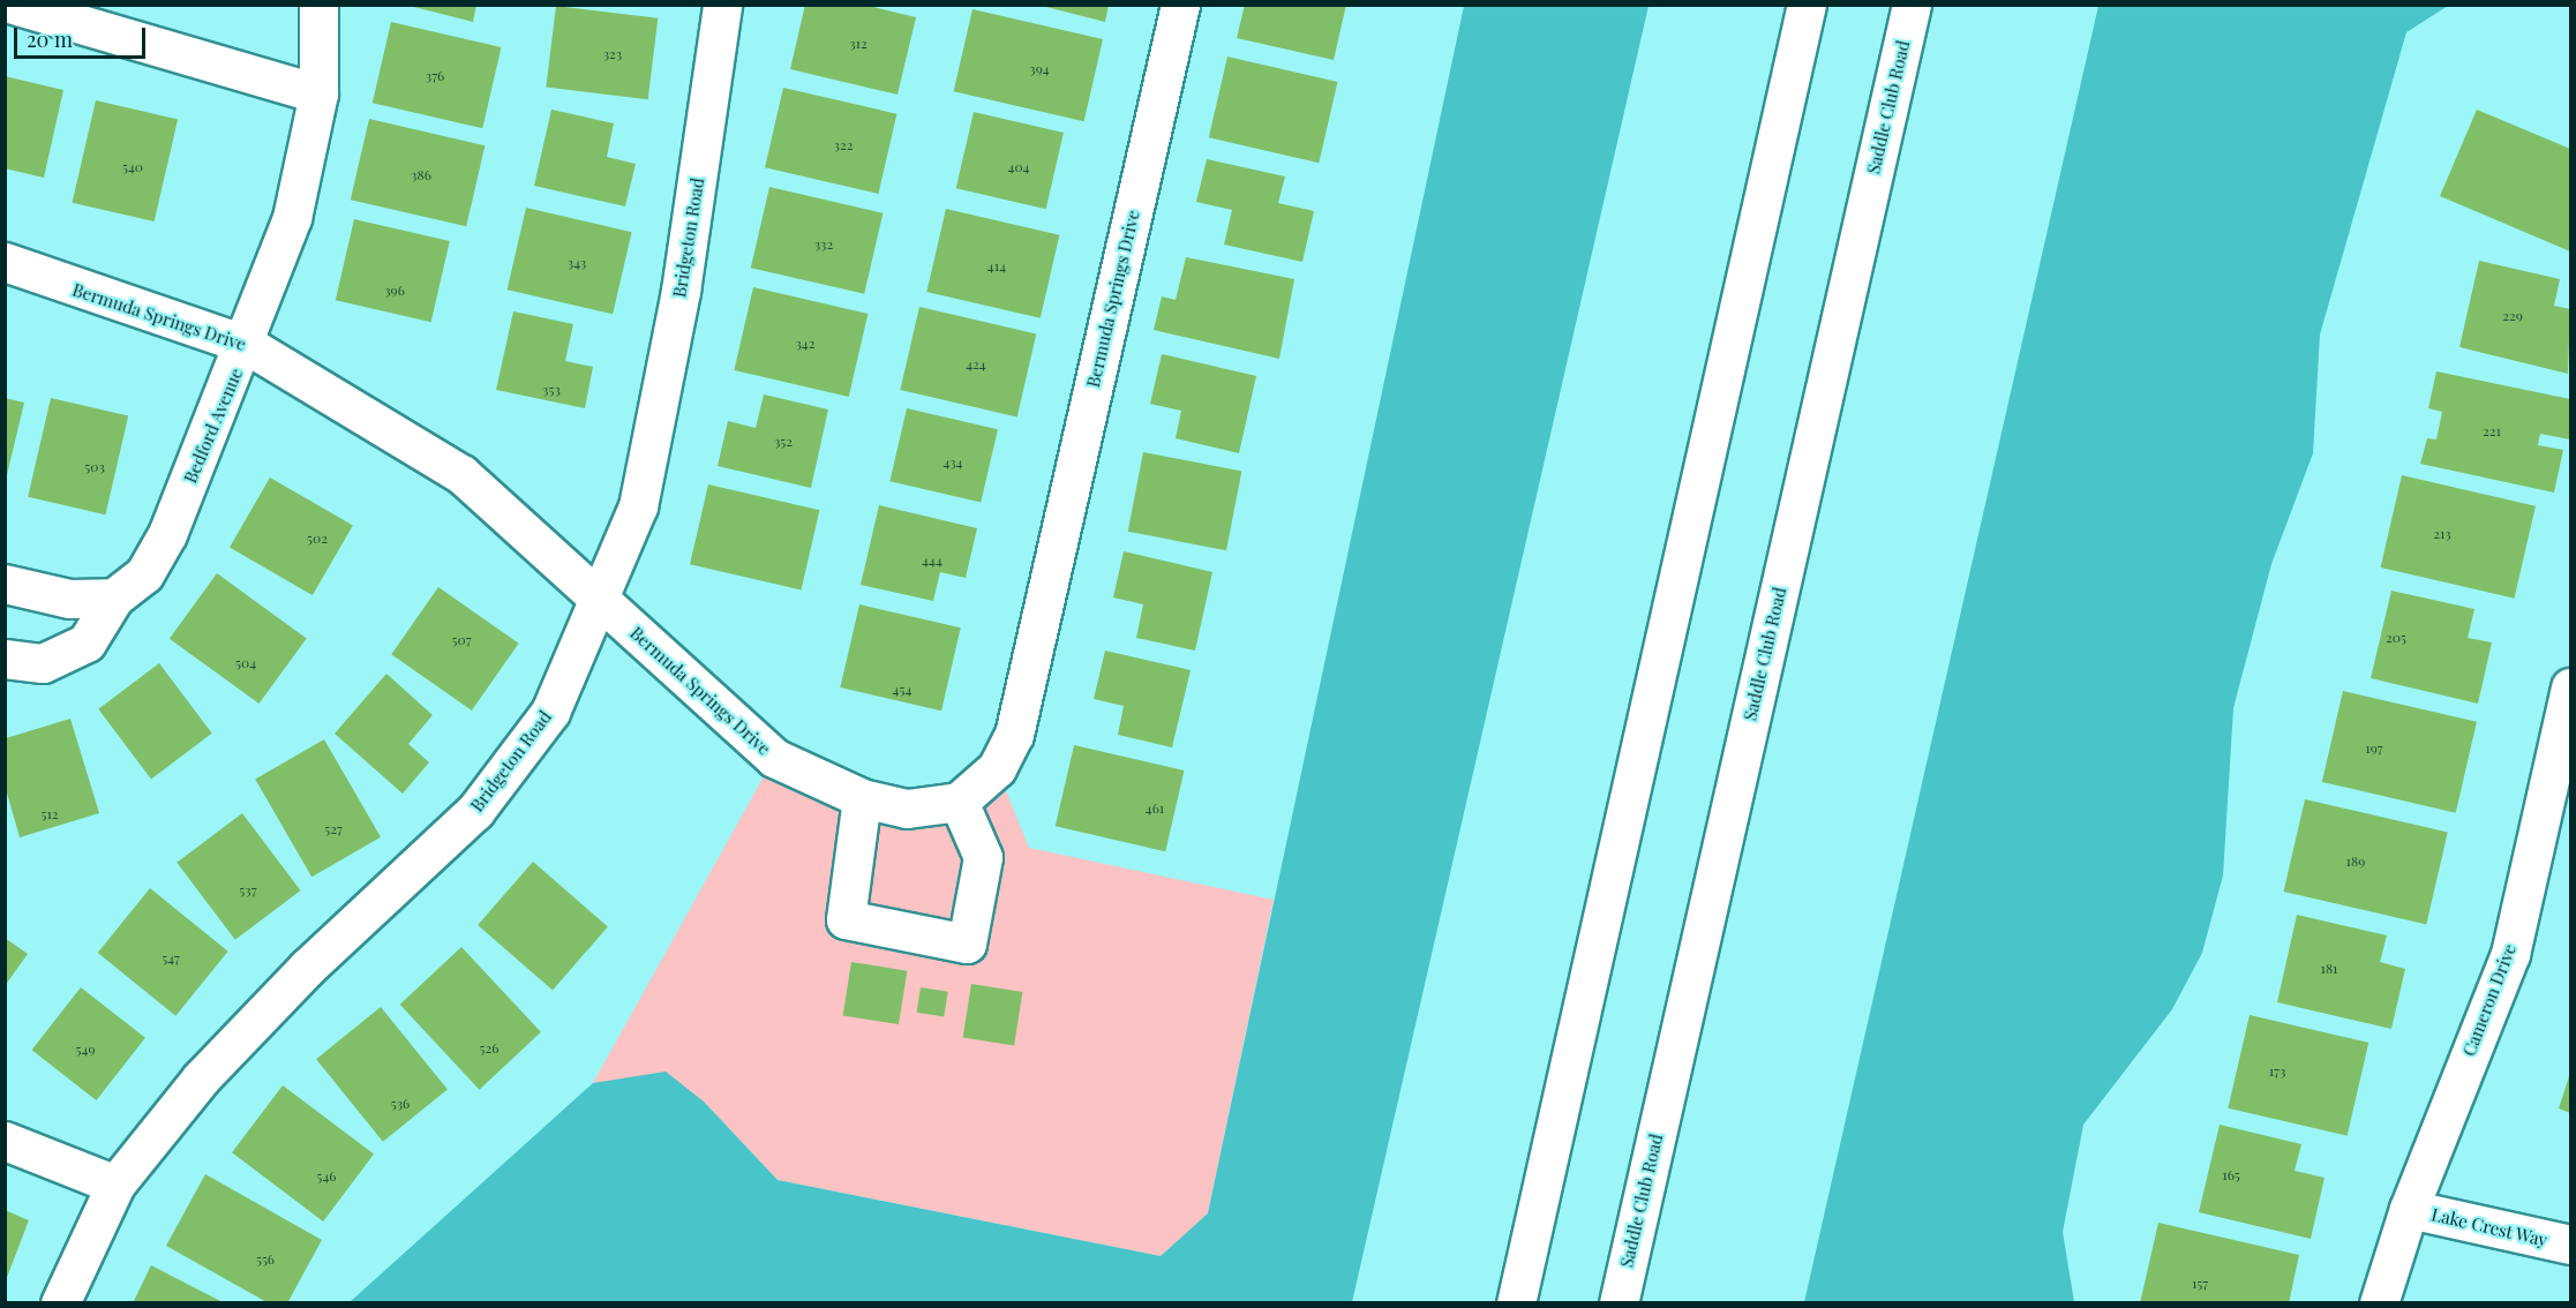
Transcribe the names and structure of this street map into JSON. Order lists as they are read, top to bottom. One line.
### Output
{"streets":{"street":["Saddle Club Road","Bridgeton Road","Bermuda Springs Drive","Bedford Avenue","Cameron Drive","Lake Crest Way"]},"crossings":[["Bridgeton Road","Bermuda Springs Drive"],["Bermuda Springs Drive","Bedford Avenue"],["Cameron Drive","Lake Crest Way"]],"house_numbers":["312","323","394","376","322","540","404","386","332","343","414","396","229","342","424","353","221","352","434","503","213","502","444","205","507","504","454","197","461","512","527","189","537","547","181","526","549","173","536","165","546","556","157"],"scale_bar":"20 m"}
